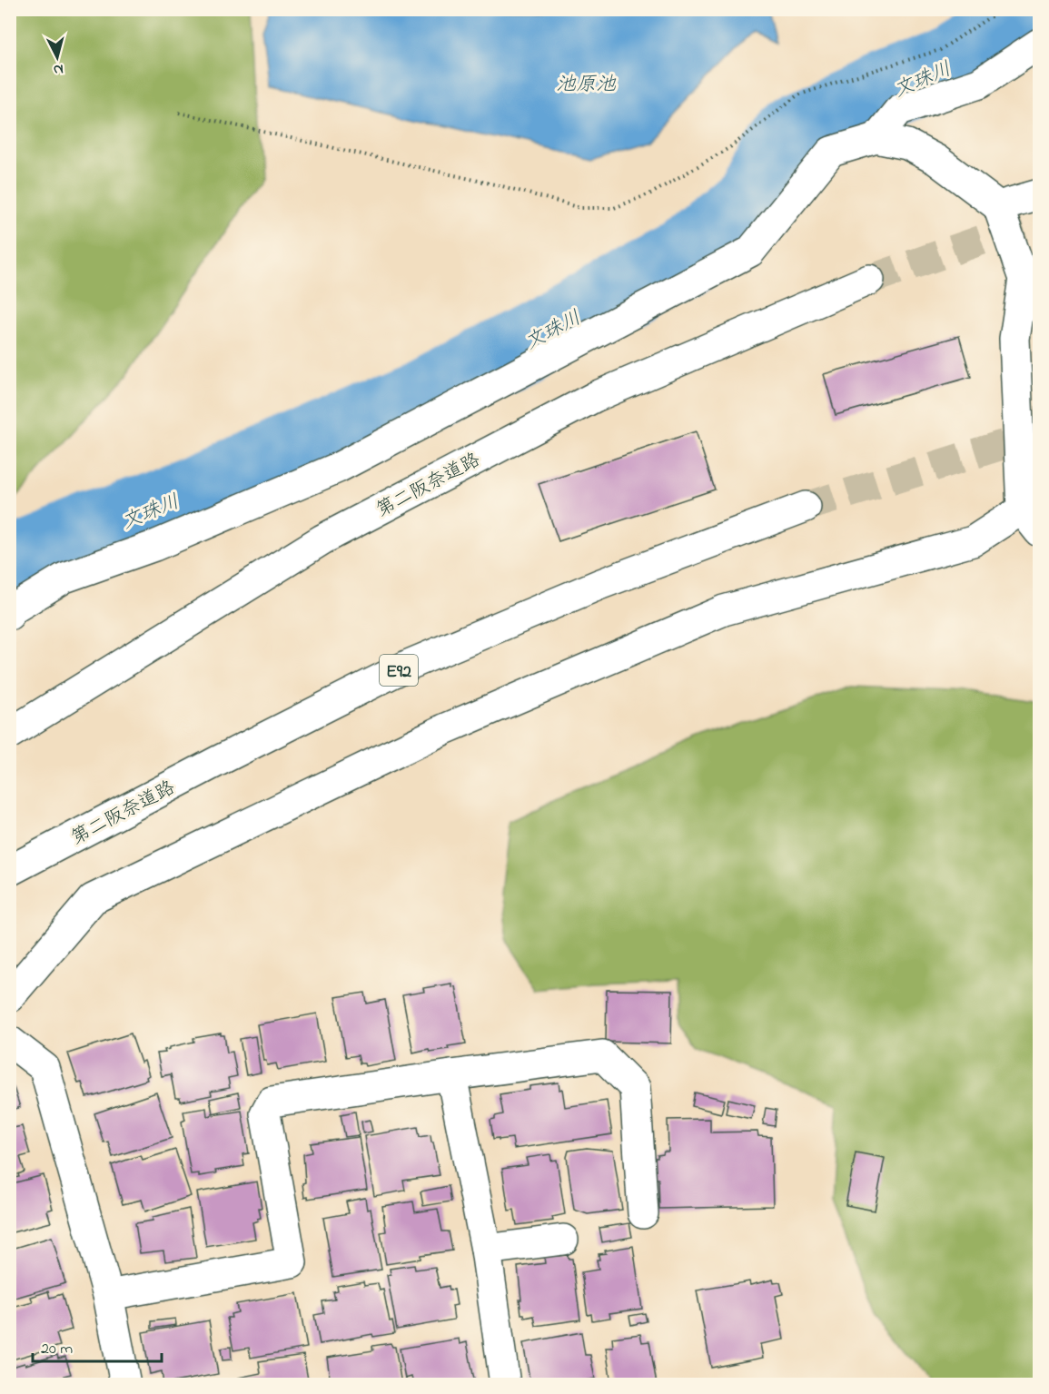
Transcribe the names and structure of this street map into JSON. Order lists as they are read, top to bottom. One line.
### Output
{"streets":{"main road":["第二阪奈道路","E92"]},"water":["文珠川","池原池"],"scale_bar":"20 m","north":"bottom"}
